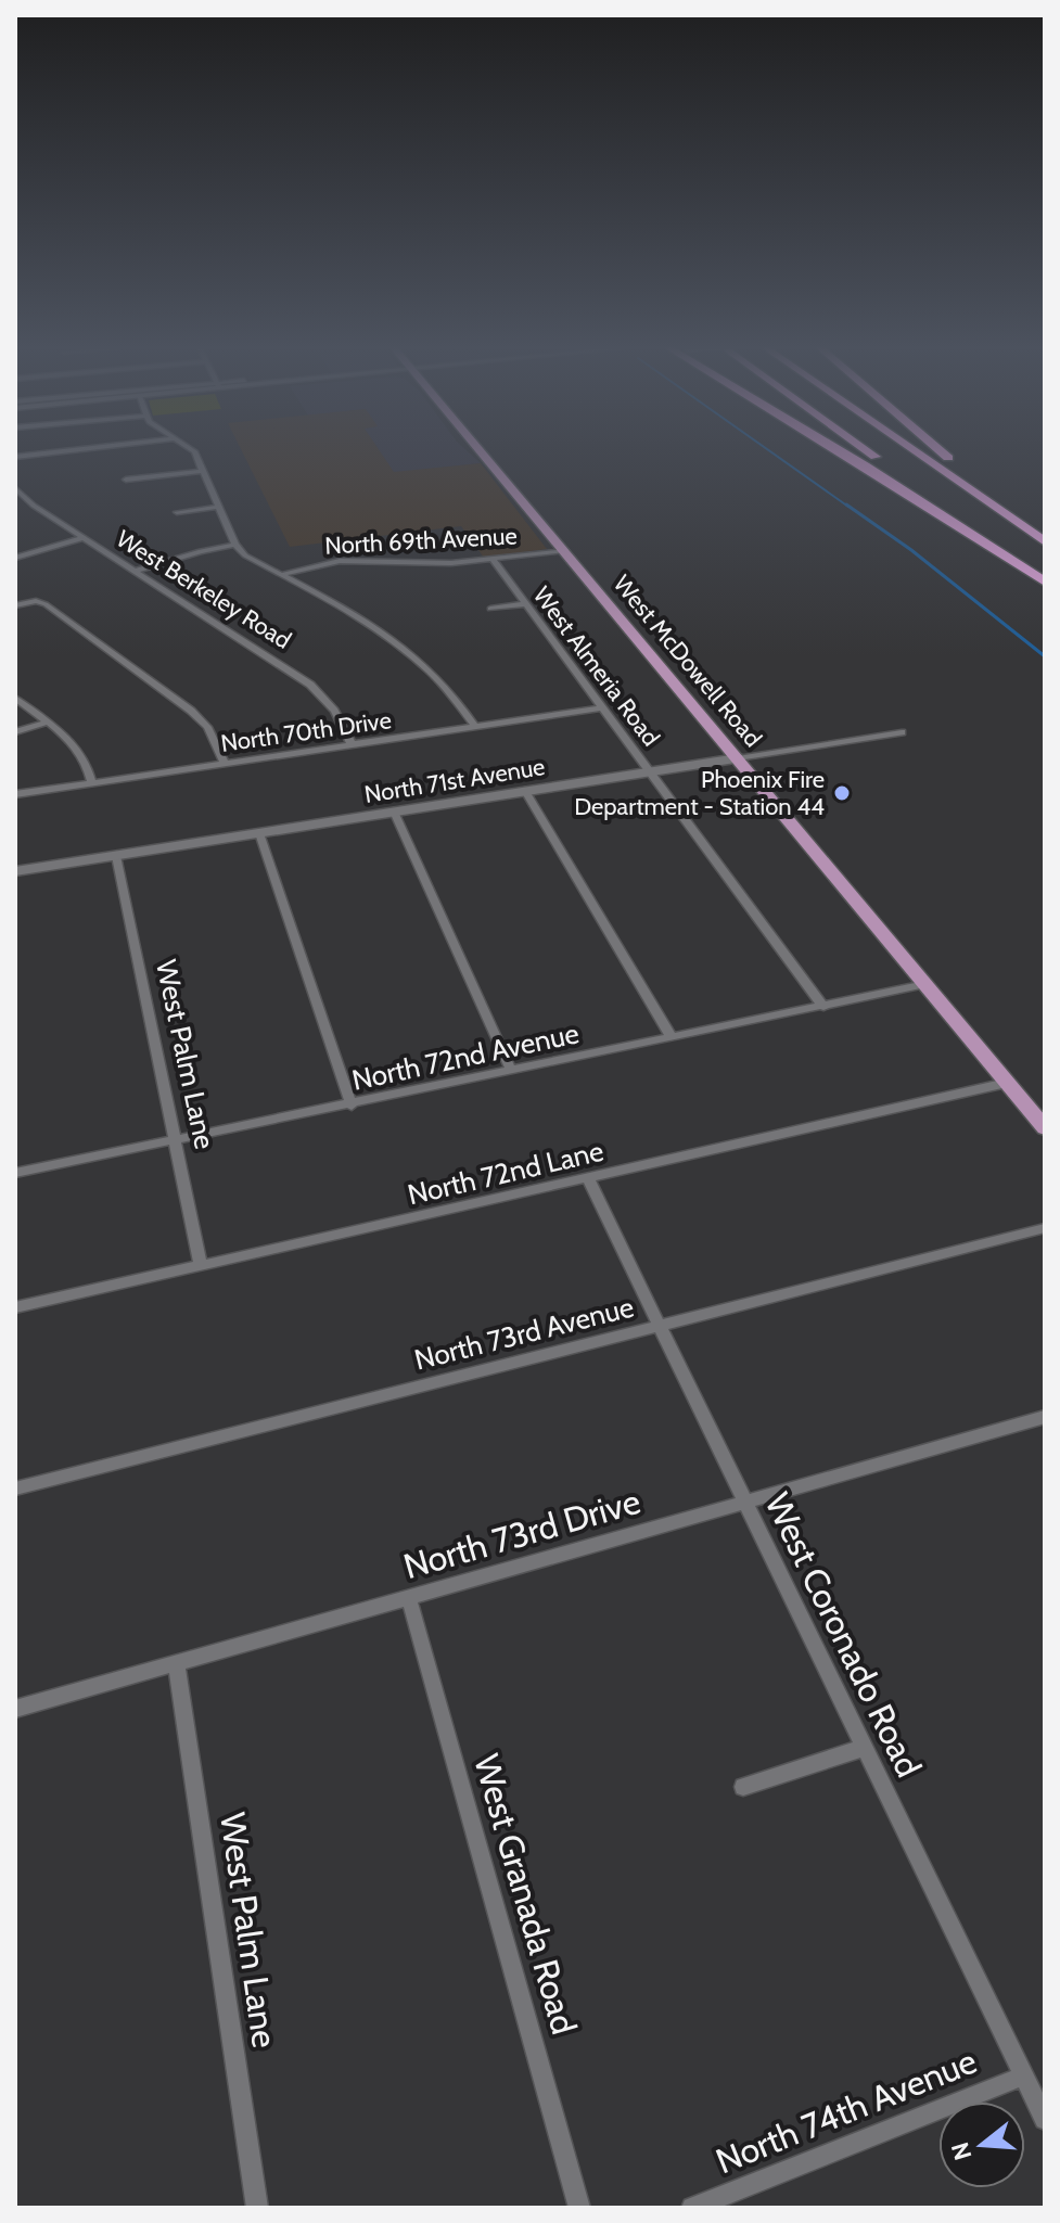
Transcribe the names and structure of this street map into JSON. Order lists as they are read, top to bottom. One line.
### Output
{"streets":{"main road":["West McDowell Road","North 71st Avenue"],"street":["North 69th Avenue","West Berkeley Road","West Almeria Road","North 70th Drive","West Palm Lane","North 72nd Avenue","North 72nd Lane","North 73rd Avenue","North 73rd Drive","West Coronado Road","West Granada Road","North 74th Avenue"]},"crossings":[["North 69th Avenue","West McDowell Road"],["North 69th Avenue","West Almeria Road"],["West Berkeley Road","North 70th Drive"],["West McDowell Road","North 71st Avenue"],["West McDowell Road","North 72nd Avenue"],["West McDowell Road","North 72nd Lane"],["West Almeria Road","North 70th Drive"],["West Almeria Road","North 71st Avenue"],["West Almeria Road","North 72nd Avenue"],["North 71st Avenue","West Palm Lane"],["West Palm Lane","North 72nd Avenue"],["West Palm Lane","North 72nd Lane"],["West Palm Lane","North 73rd Drive"],["North 72nd Lane","West Coronado Road"],["North 73rd Avenue","West Coronado Road"],["North 73rd Drive","West Coronado Road"],["North 73rd Drive","West Granada Road"],["West Coronado Road","North 74th Avenue"]],"places":["Phoenix Fire Department - Station 44"],"north":"left"}
